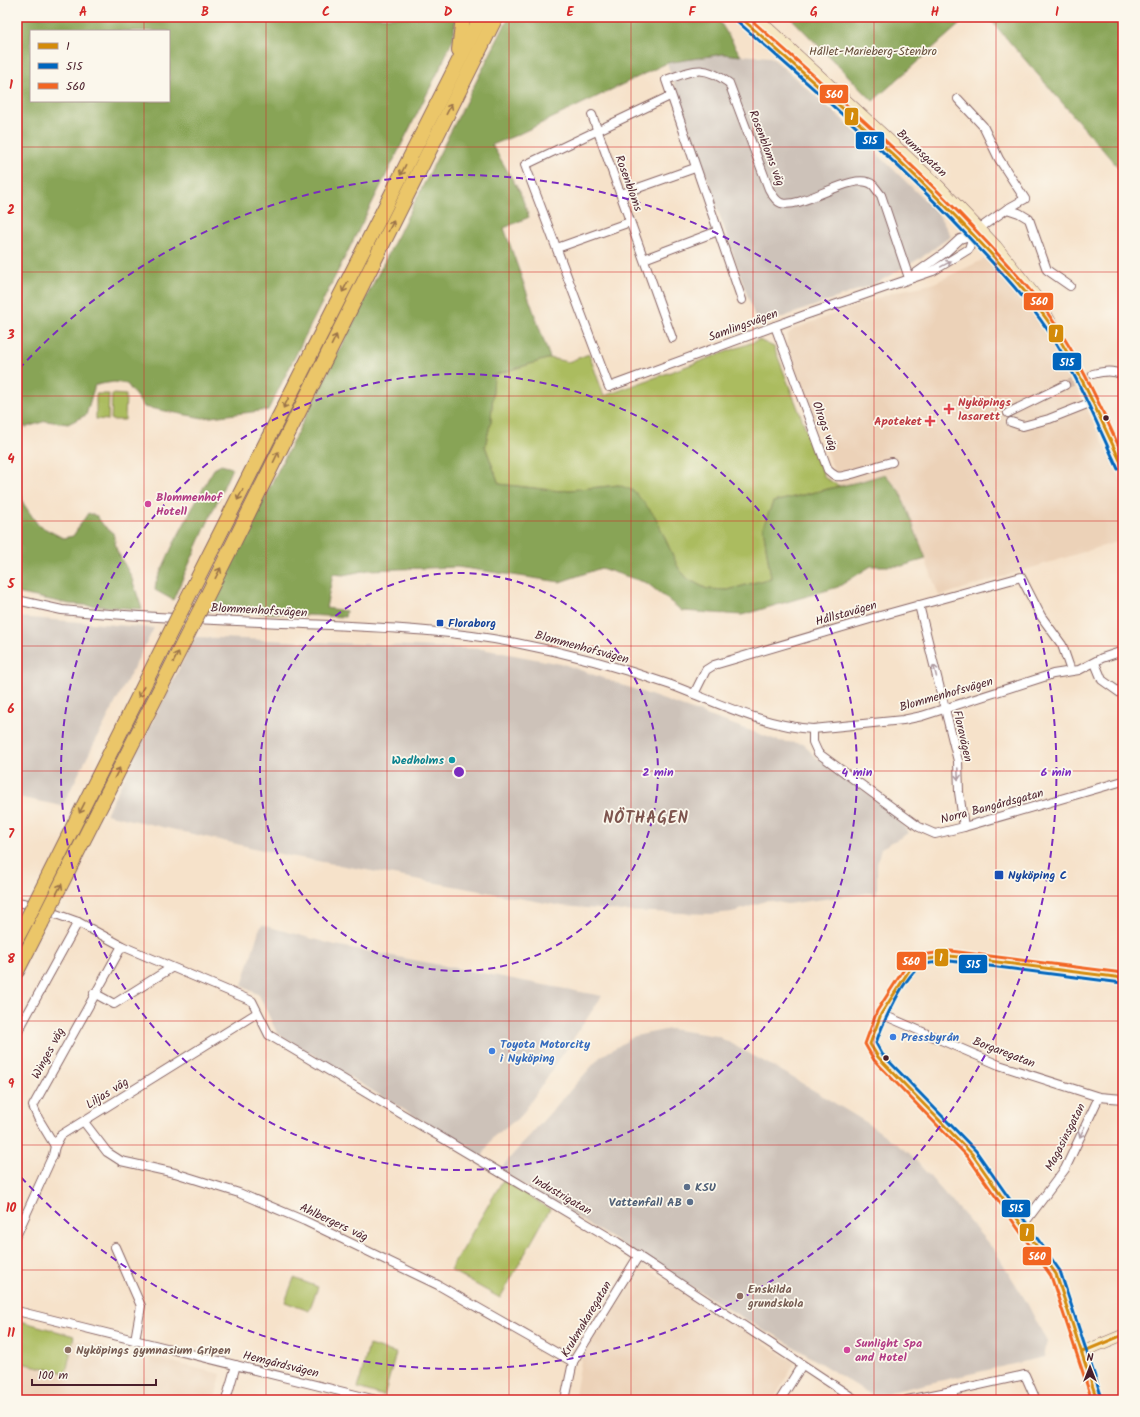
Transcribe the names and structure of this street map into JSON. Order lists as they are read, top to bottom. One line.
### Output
{"streets":{"main road":["Brunnsgatan"],"street":["Rosenbloms väg","Rosenbloms","Samlingsvägen","Olrogs väg","Blommenhofsvägen","Hållstavägen","Floravägen","Norra Bangårdsgatan","Borgaregatan","Winges väg","Liljas väg","Magasinsgatan","Industrigatan","Ahlbergers väg","Krukmakaregatan","Hemgårdsvägen"]},"crossings":[["Rosenbloms väg","Samlingsvägen"],["Brunnsgatan","Samlingsvägen"],["Samlingsvägen","Olrogs väg"],["Blommenhofsvägen","Hållstavägen"],["Blommenhofsvägen","Floravägen"],["Blommenhofsvägen","Norra Bangårdsgatan"],["Hållstavägen","Floravägen"],["Floravägen","Norra Bangårdsgatan"],["Borgaregatan","Magasinsgatan"],["Winges väg","Liljas väg"],["Liljas väg","Industrigatan"],["Liljas väg","Ahlbergers väg"],["Industrigatan","Krukmakaregatan"],["Ahlbergers väg","Krukmakaregatan"]],"one_way":["Magasinsgatan"],"districts":["NÖTHAGEN"],"parks":["Hållet-Marieberg-Stenbro"],"places":{"health":["Nyköpings lasarett","Apoteket"],"other":["Blommenhof Hotell","Wedholms","Pressbyrån","Toyota Motorcity i Nyköping","KSU","Vattenfall AB","Enskilda grundskola","Nyköpings gymnasium Gripen","Sunlight Spa and Hotel"],"transit":["Floraborg","Nyköping C"]},"lines":["transit line 1","transit line 560","transit line 515"],"legend":["1","515","560"],"scale_bar":"100 m","north":"top","grid":{"columns":["A","B","C","D","E","F","G","H","I"],"rows":["1","2","3","4","5","6","7","8","9","10","11"]},"rings":["2 min","4 min","6 min"]}
